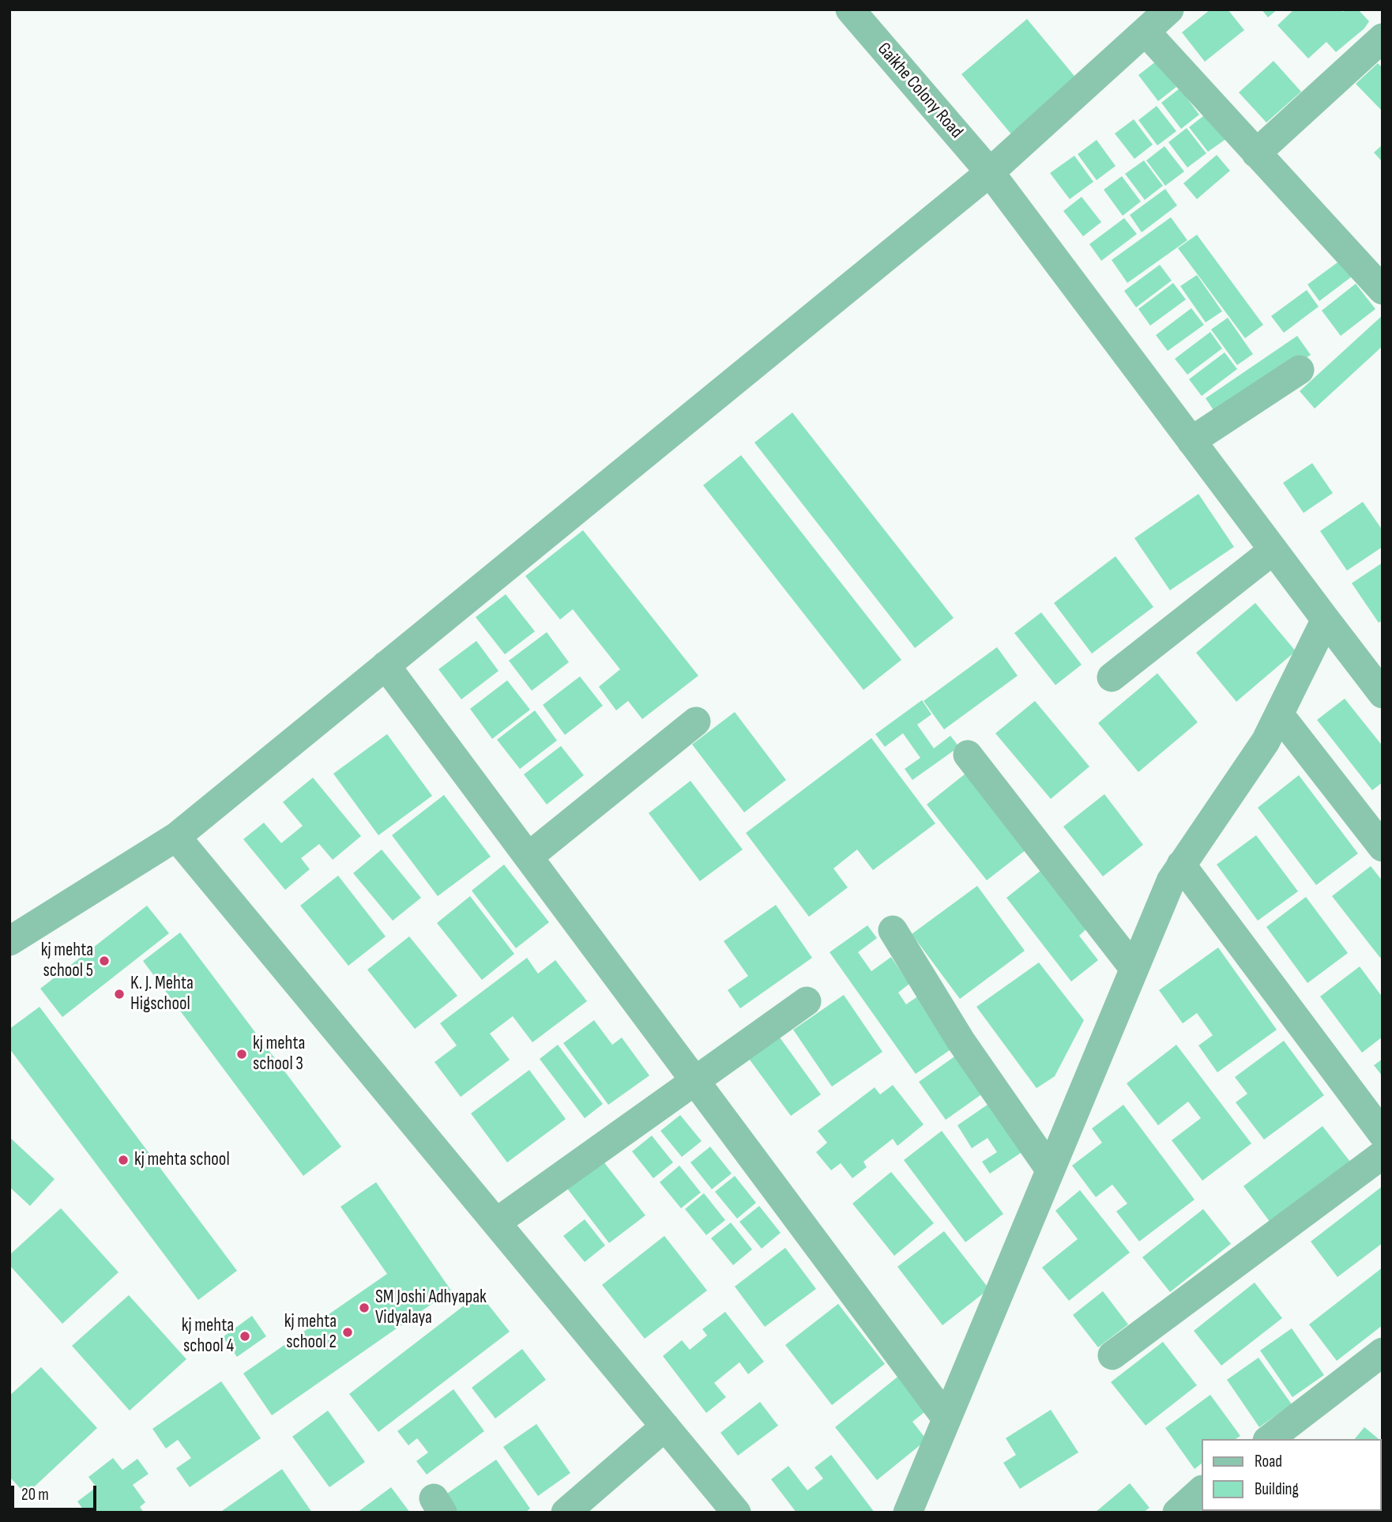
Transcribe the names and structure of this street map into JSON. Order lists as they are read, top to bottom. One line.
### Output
{"streets":{"street":["Gaikhe Colony Road"]},"places":["kj mehta school 5","K. J. Mehta Higschool","kj mehta school 3","kj mehta school","SM Joshi Adhyapak Vidyalaya","kj mehta school 2","kj mehta school 4"],"legend":["Road","Building"],"scale_bar":"20 m"}
